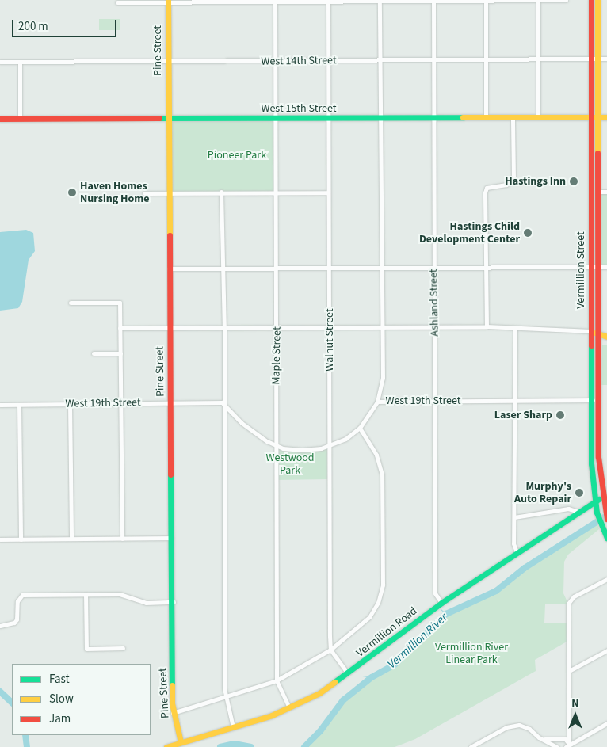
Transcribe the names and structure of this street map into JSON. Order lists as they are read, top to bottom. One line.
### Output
{"streets":{"main road":["Pine Street","West 15th Street","Vermillion Street","Vermillion Road"],"street":["West 14th Street","Ashland Street","Walnut Street","Maple Street","West 19th Street"]},"crossings":[["Pine Street","West 14th Street"],["Pine Street","West 15th Street"],["Pine Street","West 19th Street"],["Pine Street","Vermillion Road"],["West 14th Street","Vermillion Street"],["West 14th Street","Ashland Street"],["West 14th Street","Walnut Street"],["West 14th Street","Maple Street"],["West 15th Street","Vermillion Street"],["West 15th Street","Ashland Street"],["West 15th Street","Walnut Street"],["West 15th Street","Maple Street"],["Vermillion Street","West 19th Street"],["Vermillion Street","Vermillion Road"],["Ashland Street","West 19th Street"],["Ashland Street","Vermillion Road"],["Walnut Street","West 19th Street"],["Maple Street","West 19th Street"],["Maple Street","Vermillion Road"]],"water":["Vermillion River"],"parks":["Pioneer Park","Westwood Park","Vermillion River Linear Park"],"places":["Hastings Inn","Haven Homes Nursing Home","Hastings Child Development Center","Laser Sharp","Murphy's Auto Repair"],"legend":["Fast","Slow","Jam"],"scale_bar":"200 m","north":"top"}
